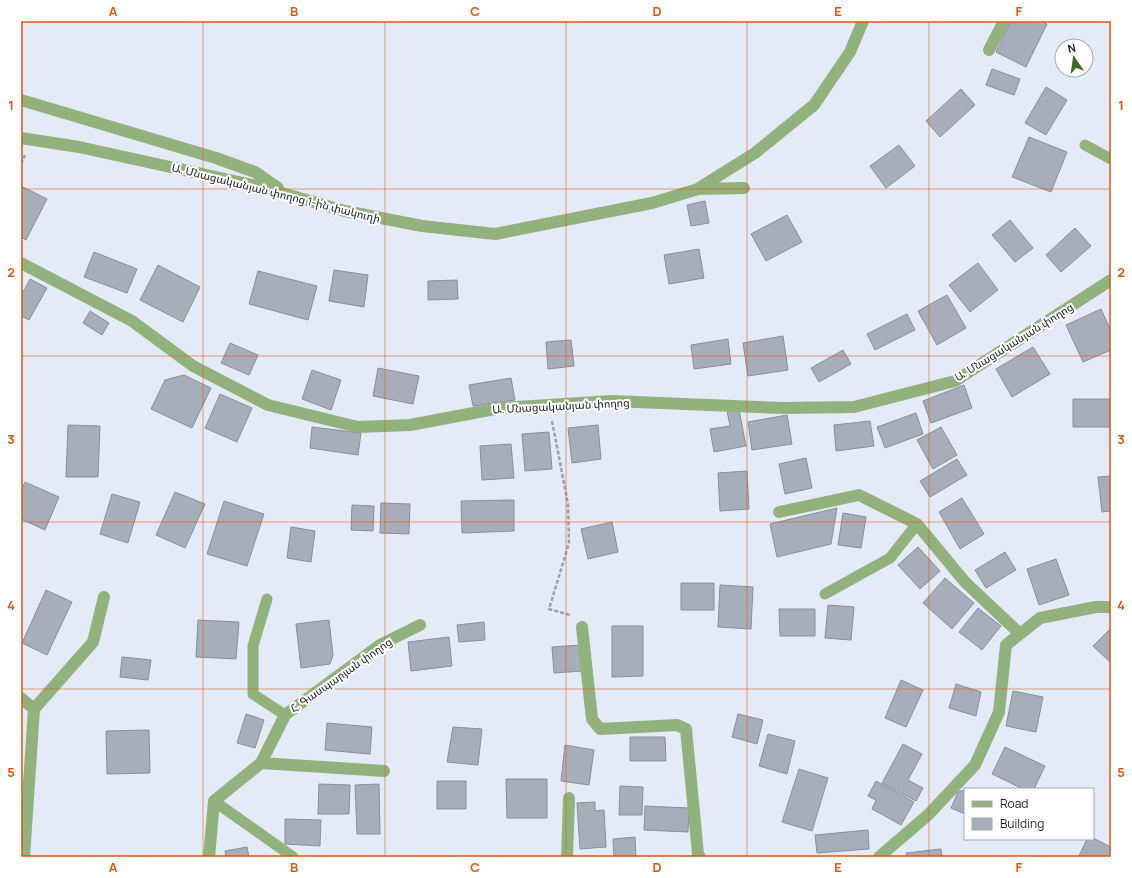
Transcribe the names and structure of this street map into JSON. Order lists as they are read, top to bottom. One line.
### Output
{"streets":{"street":["Ա. Մնացականյան փողոց 1-ին փակուղի","Ա. Մնացականյան փողոց","Հ. Գասպարյան փողոց"]},"legend":["Road","Building"],"north":"top","grid":{"columns":["A","B","C","D","E","F"],"rows":["1","2","3","4","5"]}}
